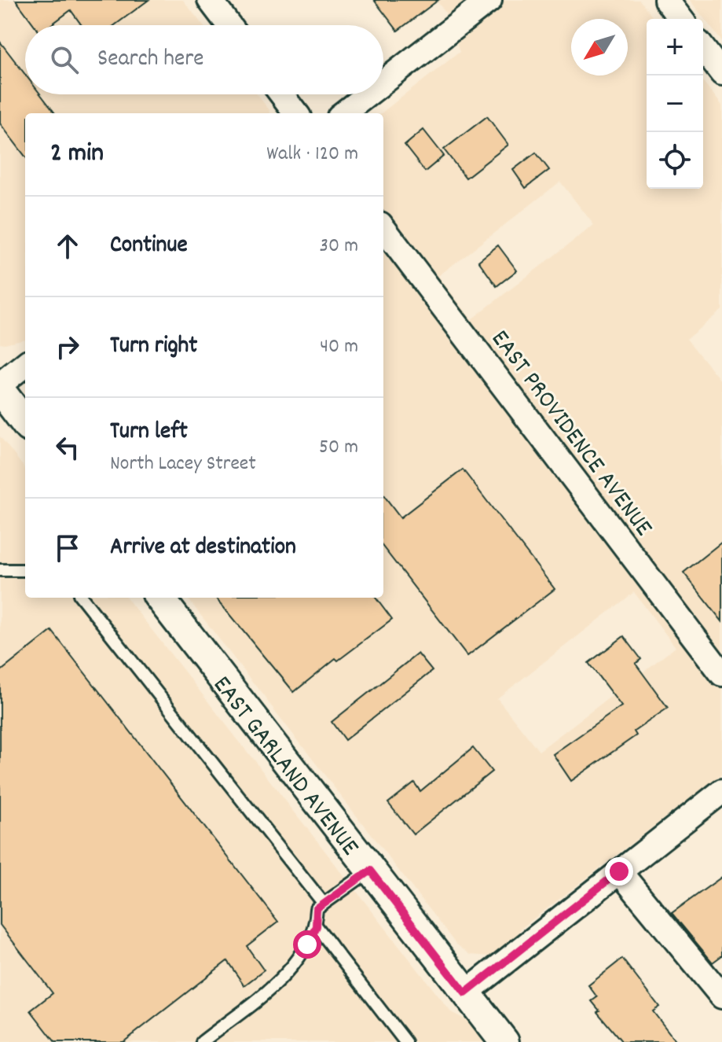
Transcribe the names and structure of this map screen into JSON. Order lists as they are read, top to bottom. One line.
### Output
{"streets":{"street":["EAST PROVIDENCE AVENUE","EAST GARLAND AVENUE"]},"north":"bottom left","page":{"map_buttons":["+","−"],"search":"Search here","heading":["2 min","Walk · 120 m"],"list":[["Continue","30 m"],["Turn right","40 m"],["Turn left","North Lacey Street","50 m"],"Arrive at destination"]}}
